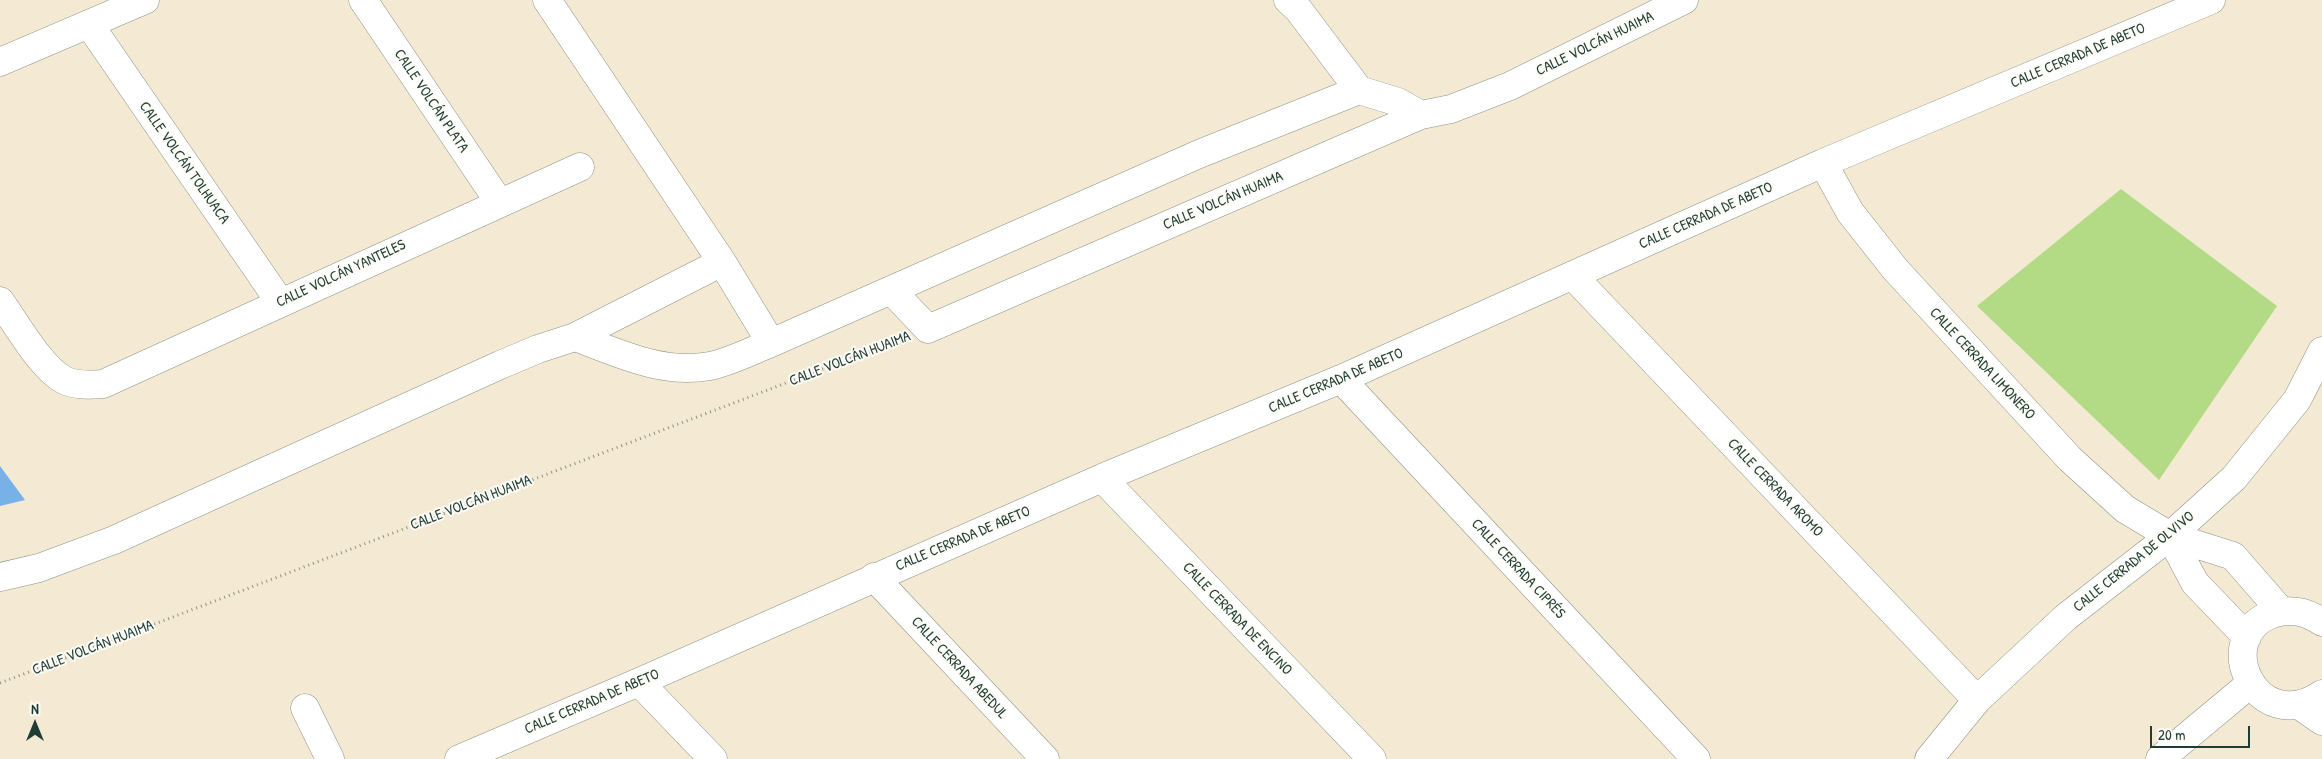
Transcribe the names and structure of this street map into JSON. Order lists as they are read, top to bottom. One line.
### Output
{"streets":{"street":["CALLE VOLCÁN HUAIMA","CALLE CERRADA DE ABETO","CALLE VOLCÁN PLATA","CALLE VOLCÁN TOLHUACA","CALLE VOLCÁN YANTELES","CALLE CERRADA LIMONERO","CALLE CERRADA AROMO","CALLE CERRADA DE OLVIVO","CALLE CERRADA CIPRÉS","CALLE CERRADA DE ENCINO","CALLE CERRADA ABEDUL"]},"crossings":[["CALLE CERRADA DE ABETO","CALLE CERRADA LIMONERO"],["CALLE CERRADA DE ABETO","CALLE CERRADA AROMO"],["CALLE CERRADA DE ABETO","CALLE CERRADA CIPRÉS"],["CALLE CERRADA DE ABETO","CALLE CERRADA DE ENCINO"],["CALLE CERRADA DE ABETO","CALLE CERRADA ABEDUL"],["CALLE VOLCÁN PLATA","CALLE VOLCÁN YANTELES"],["CALLE VOLCÁN TOLHUACA","CALLE VOLCÁN YANTELES"],["CALLE CERRADA LIMONERO","CALLE CERRADA DE OLVIVO"],["CALLE CERRADA AROMO","CALLE CERRADA DE OLVIVO"]],"scale_bar":"20 m","north":"top"}
